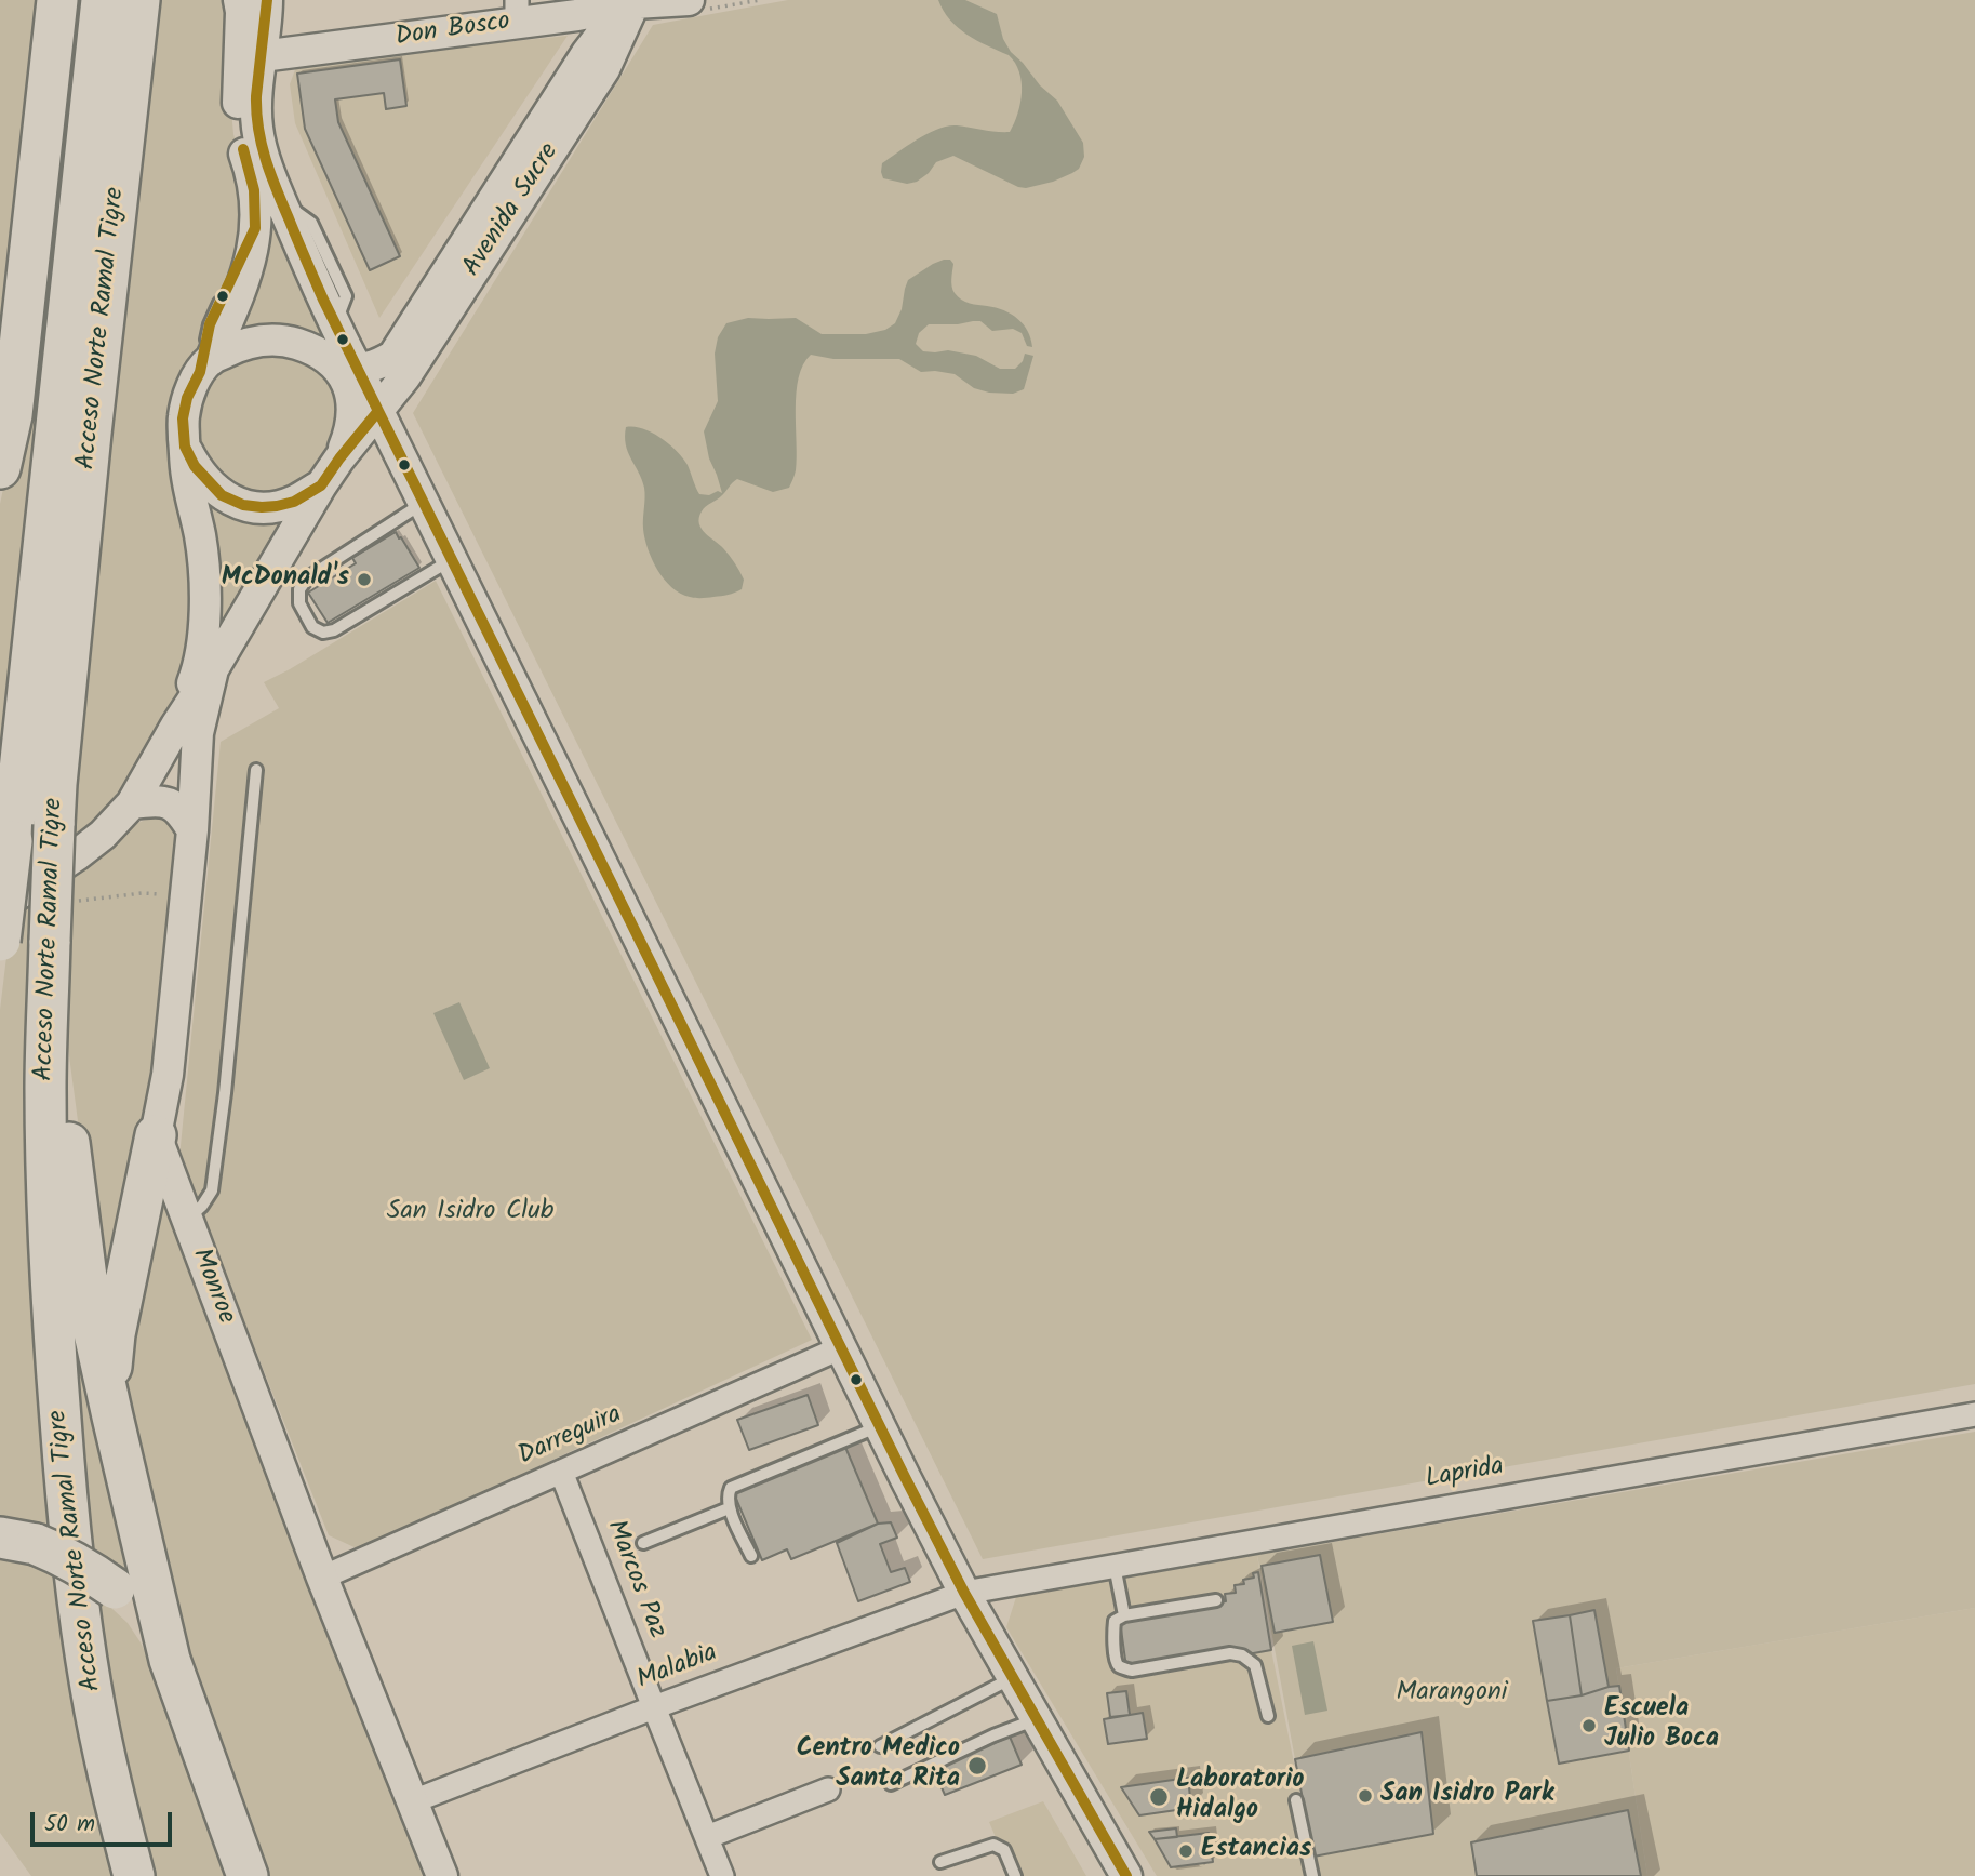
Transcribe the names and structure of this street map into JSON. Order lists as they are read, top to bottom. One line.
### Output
{"streets":{"highway":["Acceso Norte Ramal Tigre"],"main road":["Don Bosco","Avenida Sucre","Monroe"],"street":["Darreguira","Laprida","Marcos Paz","Malabia"]},"crossings":[["Don Bosco","Avenida Sucre"],["Monroe","Darreguira"],["Monroe","Malabia"],["Darreguira","Marcos Paz"],["Laprida","Malabia"],["Marcos Paz","Malabia"]],"parks":["San Isidro Club","Marangoni"],"places":["McDonald's","Escuela Julio Boca","Centro Medico Santa Rita","San Isidro Park","Laboratorio Hidalgo","Estancias"],"scale_bar":"50 m"}
